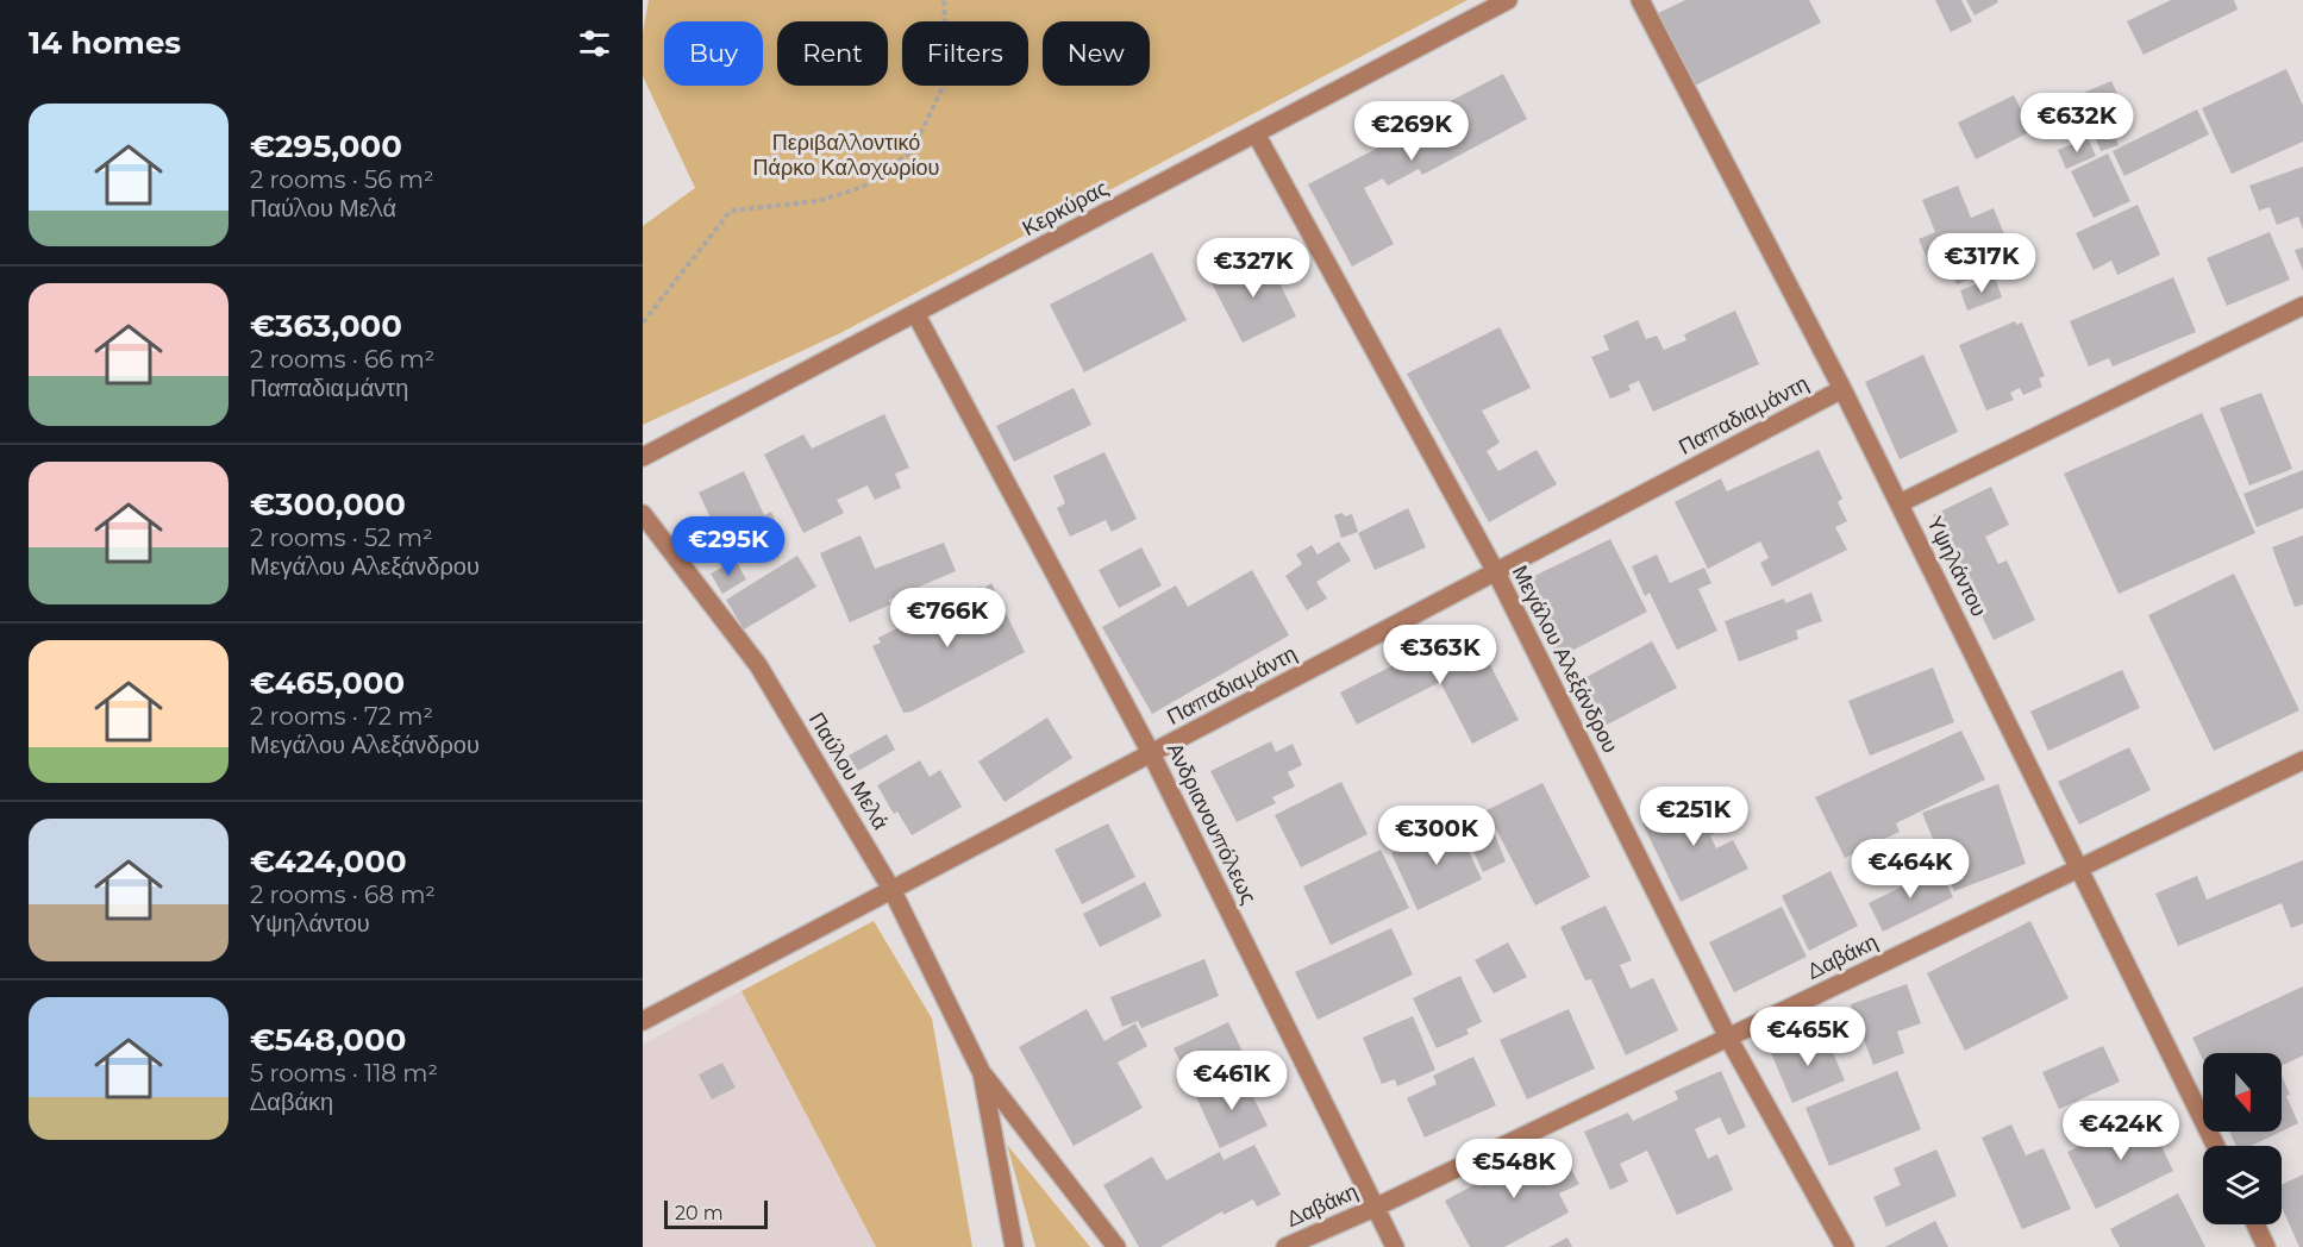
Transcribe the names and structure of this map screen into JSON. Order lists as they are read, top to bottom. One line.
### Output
{"streets":{"street":["Κερκύρας","Παπαδιαμάντη","Υψηλάντου","Μεγάλου Αλεξάνδρου","Παύλου Μελά","Ανδριανουπόλεως","Δαβάκη"]},"crossings":[["Κερκύρας","Μεγάλου Αλεξάνδρου"],["Κερκύρας","Ανδριανουπόλεως"],["Παπαδιαμάντη","Υψηλάντου"],["Παπαδιαμάντη","Μεγάλου Αλεξάνδρου"],["Παπαδιαμάντη","Παύλου Μελά"],["Παπαδιαμάντη","Ανδριανουπόλεως"],["Υψηλάντου","Δαβάκη"],["Μεγάλου Αλεξάνδρου","Δαβάκη"],["Ανδριανουπόλεως","Δαβάκη"]],"parks":["Περιβαλλοντικό Πάρκο Καλοχωρίου"],"scale_bar":"20 m","north":"bottom","page":{"heading":"14 homes","chip":["Buy","Rent","Filters","New"],"list":[{"name":"€295,000","note":"2 rooms · 56 m² · Παύλου Μελά"},{"name":"€363,000","note":"2 rooms · 66 m² · Παπαδιαμάντη"},{"name":"€300,000","note":"2 rooms · 52 m² · Μεγάλου Αλεξάνδρου"},{"name":"€465,000","note":"2 rooms · 72 m² · Μεγάλου Αλεξάνδρου"},{"name":"€424,000","note":"2 rooms · 68 m² · Υψηλάντου"},{"name":"€548,000","note":"5 rooms · 118 m² · Δαβάκη"}],"price":["€632K","€269K","€317K","€327K","€295K","€766K","€363K","€251K","€300K","€464K","€465K","€461K","€424K","€548K"],"scale":"20 m"}}
